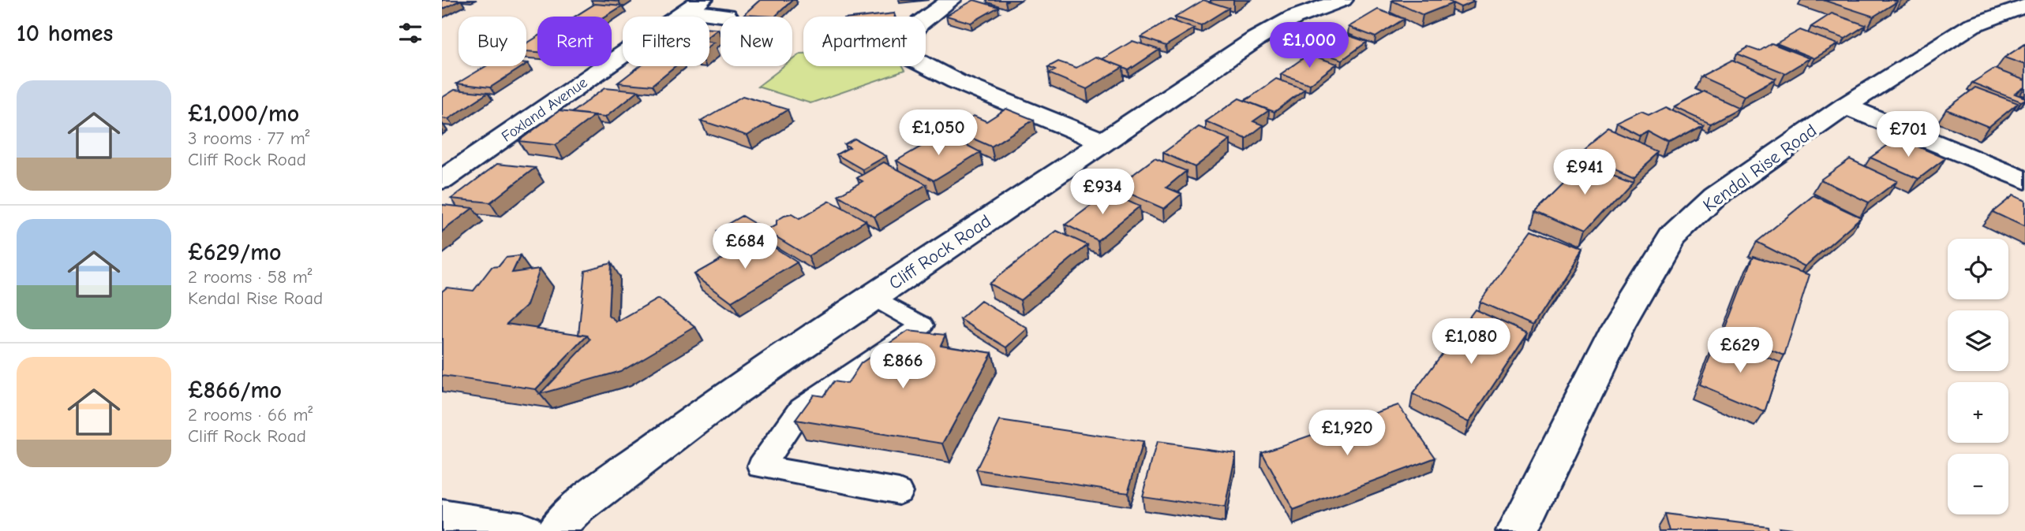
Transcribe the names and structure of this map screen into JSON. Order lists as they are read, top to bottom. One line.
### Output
{"streets":{"main road":["Foxland Avenue","Kendal Rise Road","Cliff Rock Road"]},"page":{"heading":"10 homes","chip":["Buy","Rent","Filters","New","Apartment"],"price":["£1,000","£1,050","£701","£941","£934","£684","£1,080","£629","£866","£1,920"],"list":[{"name":"£1,000/mo","note":"3 rooms · 77 m² · Cliff Rock Road"},{"name":"£629/mo","note":"2 rooms · 58 m² · Kendal Rise Road"},{"name":"£866/mo","note":"2 rooms · 66 m² · Cliff Rock Road"}],"map_buttons":["+","−"]}}
